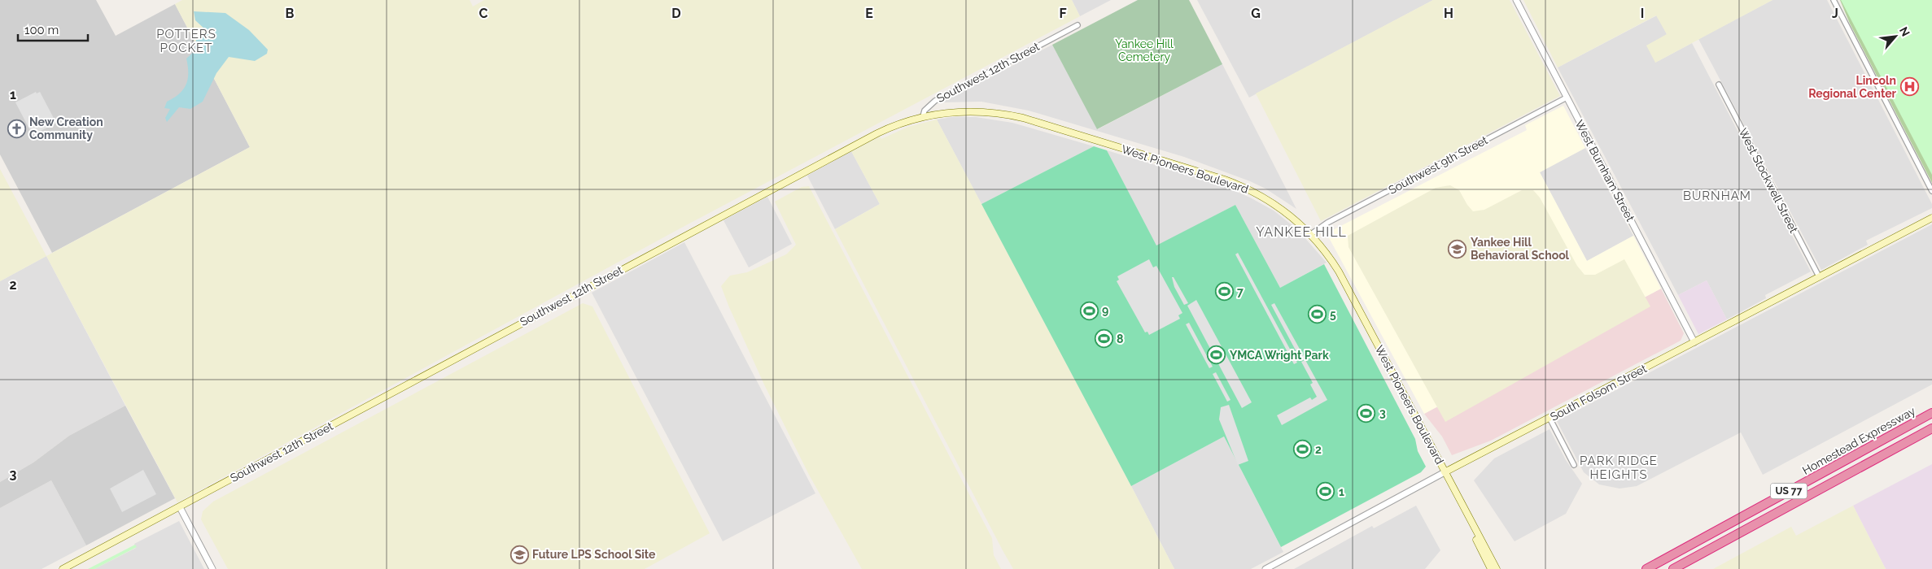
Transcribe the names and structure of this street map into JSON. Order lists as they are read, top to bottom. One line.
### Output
{"streets":{"highway":["Homestead Expressway","US 77"],"main road":["Southwest 12th Street","West Pioneers Boulevard","South Folsom Street"],"street":["Southwest 9th Street","West Burnham Street","West Stockwell Street"]},"crossings":[["Southwest 12th Street","West Pioneers Boulevard"],["Southwest 9th Street","West Pioneers Boulevard"],["Southwest 9th Street","West Burnham Street"],["West Pioneers Boulevard","South Folsom Street"],["West Burnham Street","South Folsom Street"],["West Stockwell Street","South Folsom Street"]],"districts":["POTTERS POCKET","BURNHAM","YANKEE HILL","PARK RIDGE HEIGHTS"],"parks":["Yankee Hill Cemetery"],"places":{"hospital":["Lincoln Regional Center"],"church":["New Creation Community"],"school or university":["Yankee Hill Behavioral School","Future LPS School Site"],"sports":["7","9","5","8","YMCA Wright Park","3","2","1"]},"scale_bar":"100 m","north":"top right","grid":{"columns":["B","C","D","E","F","G","H","I","J"],"rows":["1","2","3"]}}
